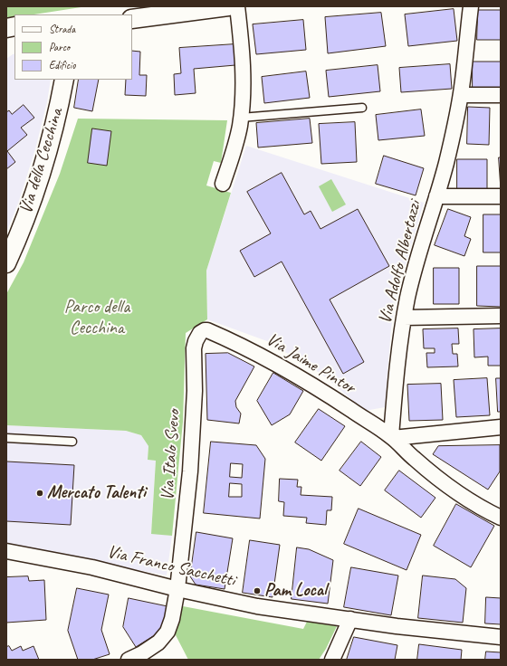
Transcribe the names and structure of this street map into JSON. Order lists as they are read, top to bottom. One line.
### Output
{"streets":{"street":["Via della Cecchina","Via Adolfo Albertazzi","Via Jaime Pintor","Via Italo Svevo","Via Franco Sacchetti"]},"crossings":[["Via Adolfo Albertazzi","Via Jaime Pintor"],["Via Jaime Pintor","Via Italo Svevo"],["Via Italo Svevo","Via Franco Sacchetti"]],"parks":["Parco della Cecchina"],"places":["Mercato Talenti","Pam Local"],"legend":["Strada","Parco","Edificio"]}
